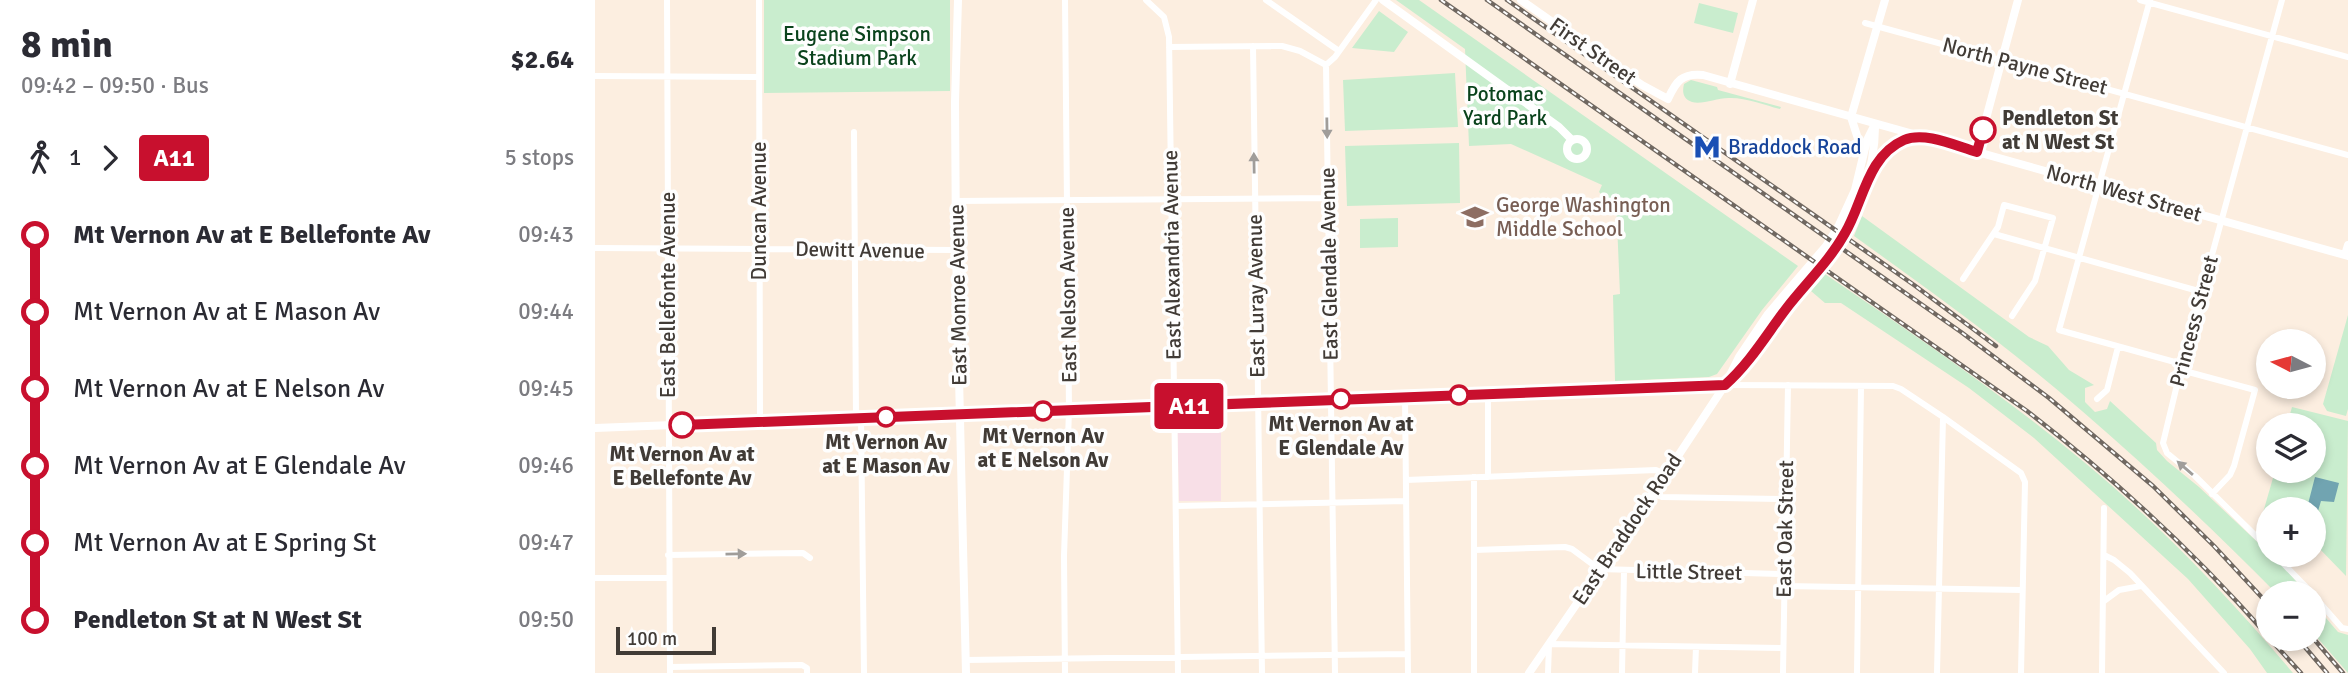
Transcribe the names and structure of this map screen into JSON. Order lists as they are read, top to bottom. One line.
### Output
{"streets":{"main road":["First Street","North West Street","East Monroe Avenue","East Braddock Road"],"street":["North Payne Street","Duncan Avenue","Dewitt Avenue","East Alexandria Avenue","East Glendale Avenue","East Bellefonte Avenue","East Nelson Avenue","East Luray Avenue","Princess Street","East Oak Street","Little Street"]},"crossings":[["First Street","North West Street"],["North Payne Street","Princess Street"],["North West Street","Princess Street"],["North West Street","East Braddock Road"],["Duncan Avenue","Dewitt Avenue"],["Dewitt Avenue","East Bellefonte Avenue"],["Dewitt Avenue","East Monroe Avenue"],["East Braddock Road","Little Street"],["East Oak Street","Little Street"]],"parks":["Eugene Simpson Stadium Park","Potomac Yard Park"],"places":{"other":["Pendleton St at N West St","Mt Vernon Av at E Glendale Av","Mt Vernon Av at E Nelson Av","Mt Vernon Av at E Mason Av","Mt Vernon Av at E Bellefonte Av"],"metro station":["Braddock Road"],"school or university":["George Washington Middle School"]},"lines":["bus line A11"],"scale_bar":"100 m","north":"left","page":{"heading":["8 min","09:42 – 09:50 · Bus","$2.64"],"on_map":"A11","legs":["1","A11","5 stops"],"list":[{"name":"Mt Vernon Av at E Bellefonte Av","value":"09:43"},{"name":"Mt Vernon Av at E Mason Av","value":"09:44"},{"name":"Mt Vernon Av at E Nelson Av","value":"09:45"},{"name":"Mt Vernon Av at E Glendale Av","value":"09:46"},{"name":"Mt Vernon Av at E Spring St","value":"09:47"},{"name":"Pendleton St at N West St","value":"09:50"}],"map_buttons":["+","−"],"scale":"100 m"}}
